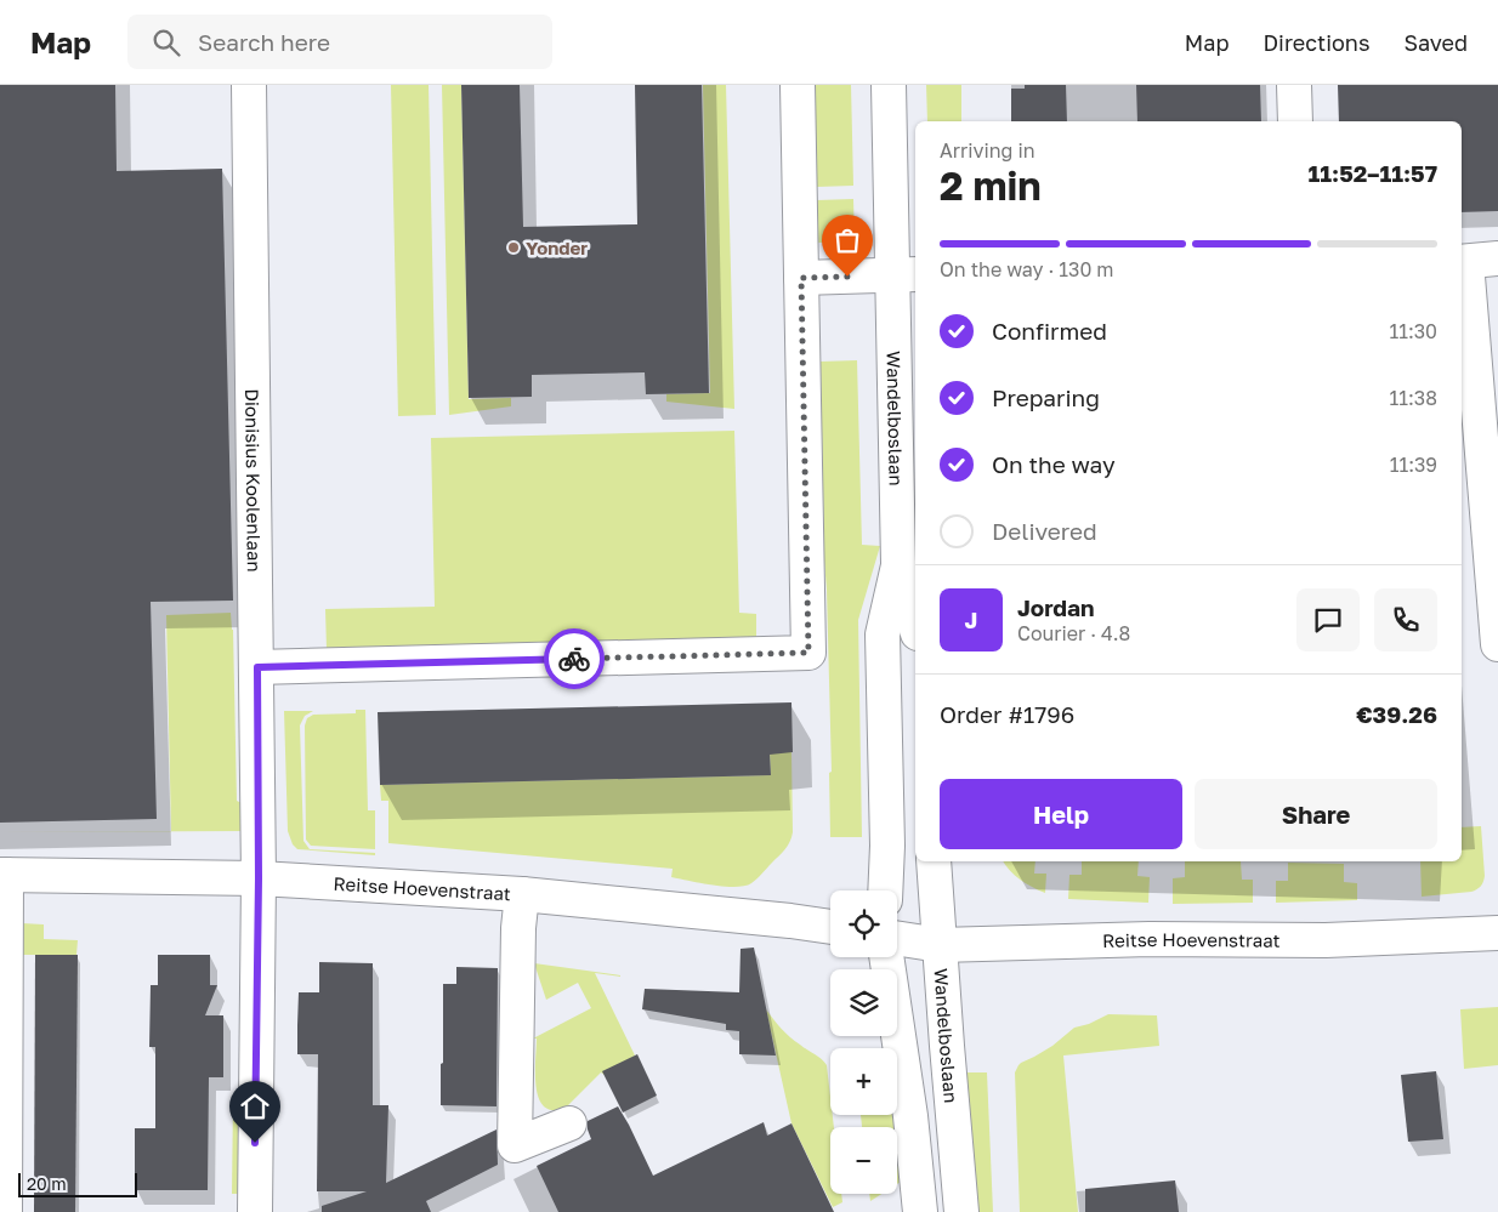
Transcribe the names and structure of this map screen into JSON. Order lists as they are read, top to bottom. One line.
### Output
{"streets":{"street":["Wandelboslaan","Dionisius Koolenlaan","Reitse Hoevenstraat"]},"crossings":[["Wandelboslaan","Reitse Hoevenstraat"],["Dionisius Koolenlaan","Reitse Hoevenstraat"]],"places":["Yonder"],"scale_bar":"20 m","page":{"header":"Map","search":"Search here","nav":["Map","Directions","Saved"],"heading":["2 min","Arriving in","11:52–11:57"],"panel":["Jordan","Courier · 4.8","Order #1796","€39.26"],"bar":"On the way · 130 m","list":[["Confirmed","11:30"],["Preparing","11:38"],["On the way","11:39"],"Delivered"],"round":"J","buttons":["Help","Share"],"map_buttons":["+","−"],"scale":"20 m"}}
